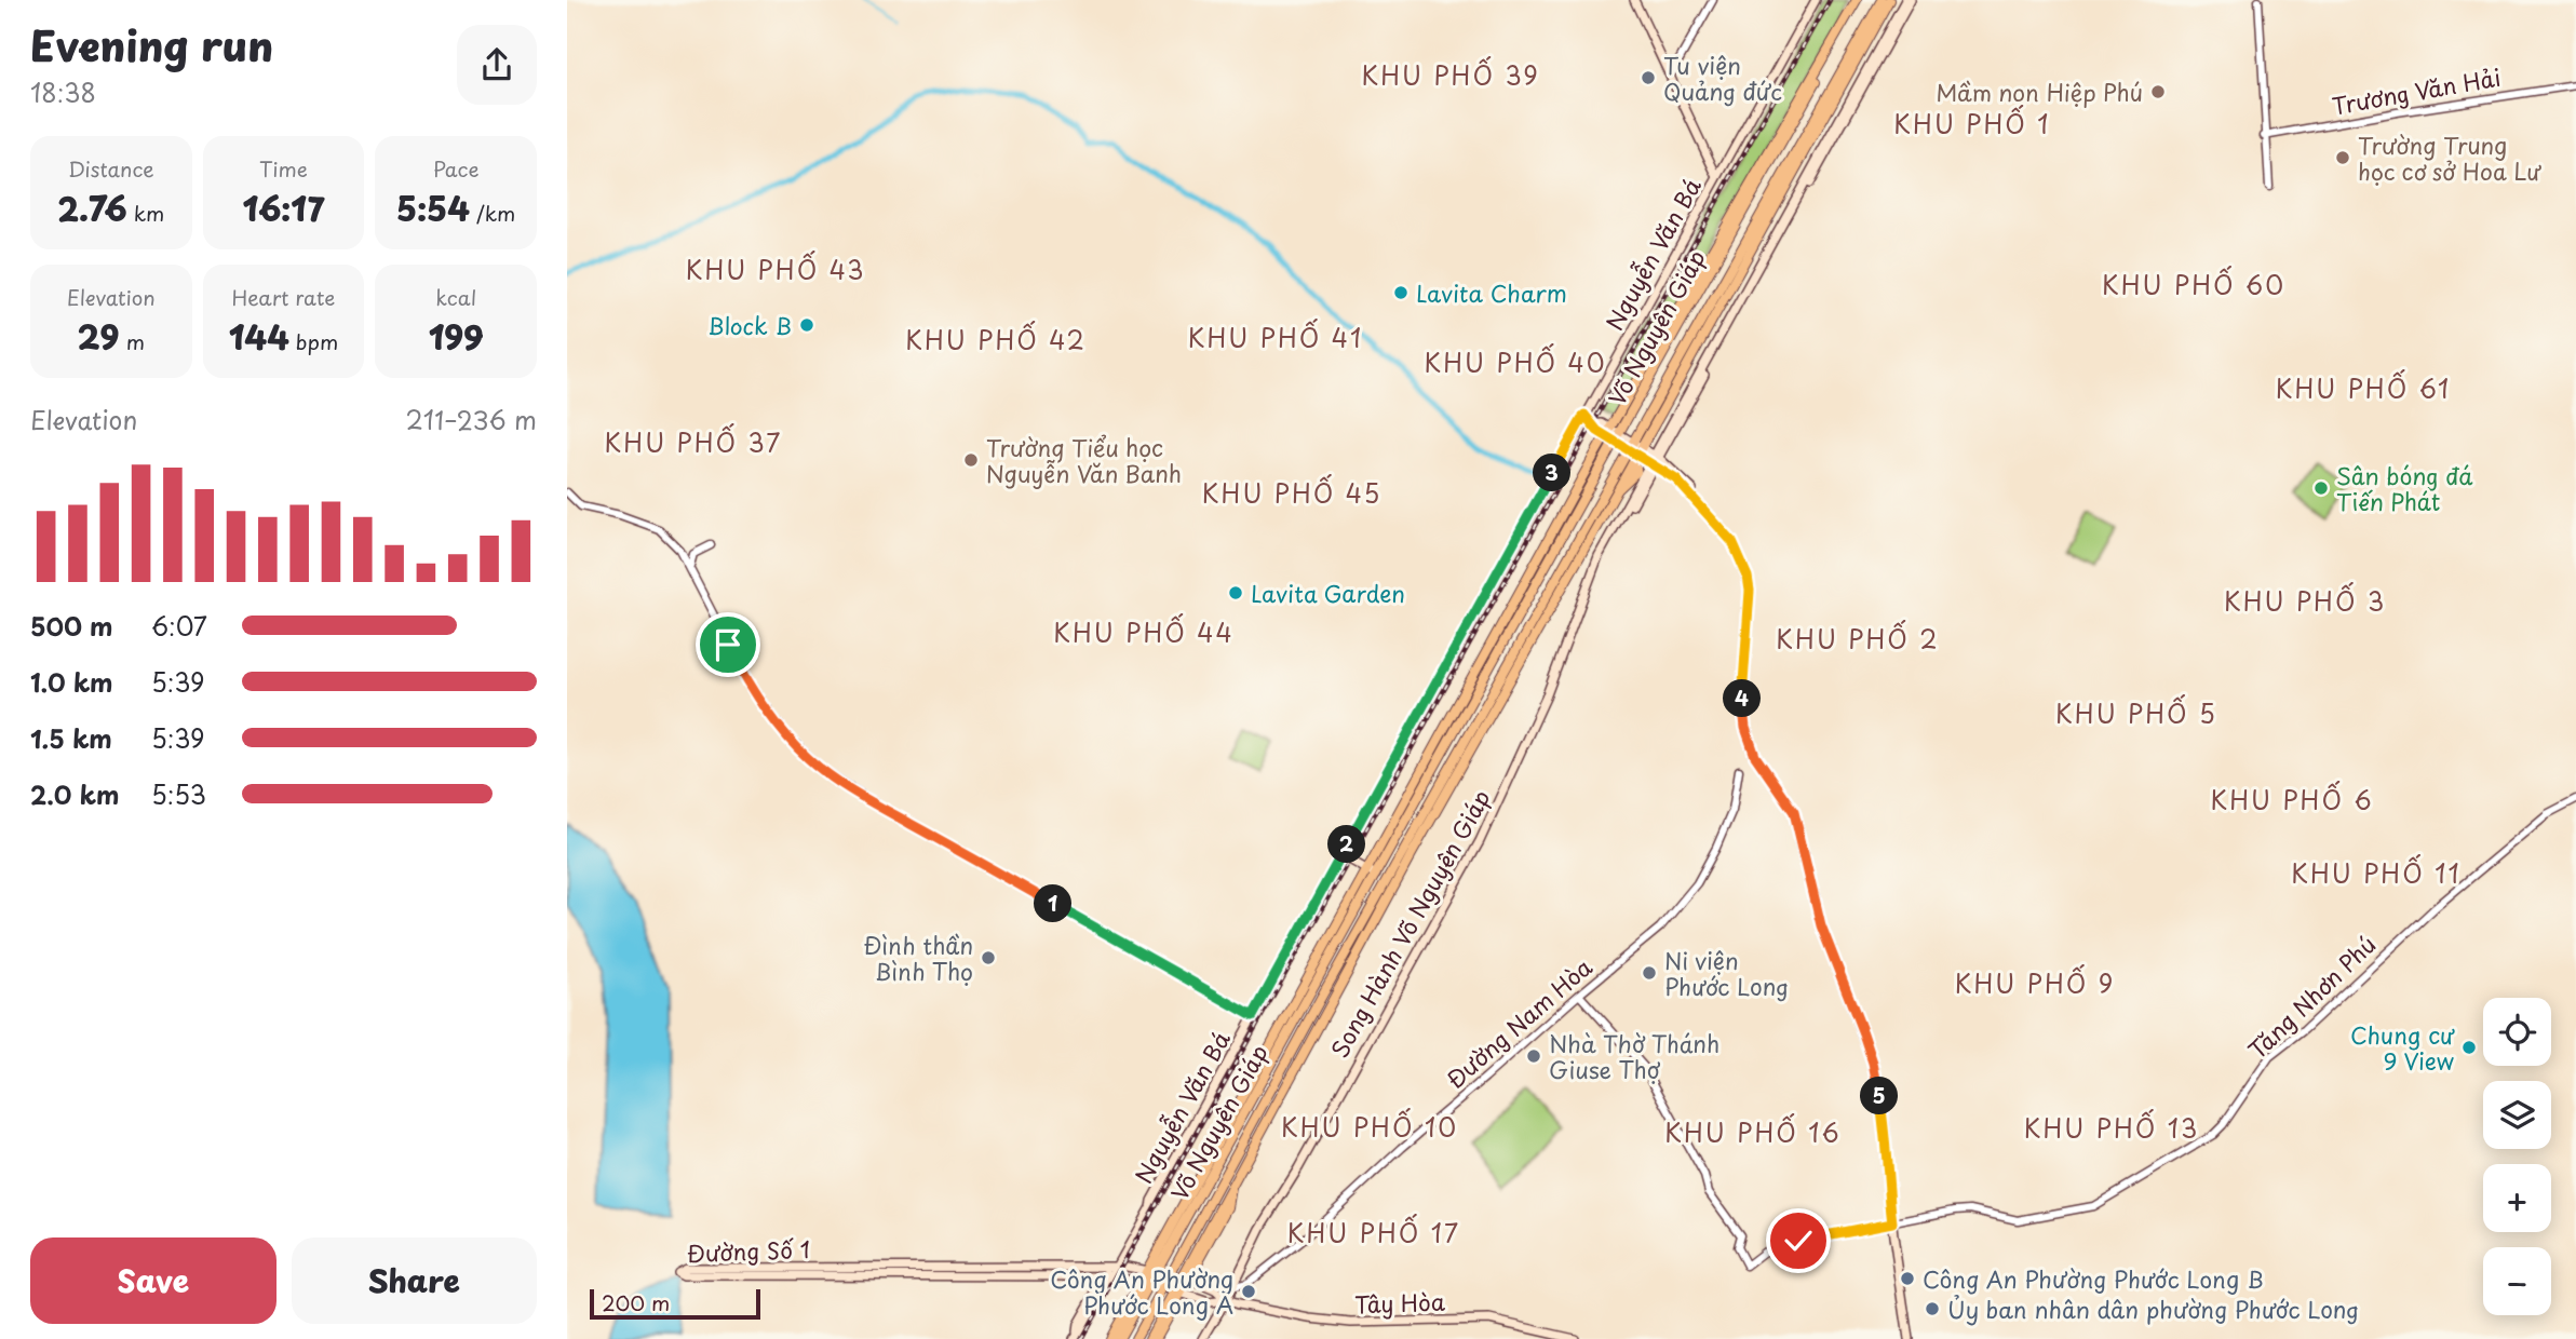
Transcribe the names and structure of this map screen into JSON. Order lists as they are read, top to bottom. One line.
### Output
{"streets":{"main road":["Nguyễn Văn Bá","Võ Nguyên Giáp","Song Hành Võ Nguyên Giáp","Đường Số 1","Tây Hòa"],"street":["Trương Văn Hải","Tăng Nhơn Phú","Đường Nam Hòa"]},"crossings":[["Nguyễn Văn Bá","Đường Số 1"],["Võ Nguyên Giáp","Đường Số 1"],["Võ Nguyên Giáp","Tây Hòa"],["Song Hành Võ Nguyên Giáp","Đường Nam Hòa"],["Song Hành Võ Nguyên Giáp","Tây Hòa"],["Tăng Nhơn Phú","Đường Nam Hòa"],["Đường Số 1","Tây Hòa"]],"districts":["KHU PHỐ 39","KHU PHỐ 1","KHU PHỐ 43","KHU PHỐ 60","KHU PHỐ 41","KHU PHỐ 42","KHU PHỐ 40","KHU PHỐ 61","KHU PHỐ 37","KHU PHỐ 45","KHU PHỐ 3","KHU PHỐ 44","KHU PHỐ 2","KHU PHỐ 5","KHU PHỐ 6","KHU PHỐ 11","KHU PHỐ 9","KHU PHỐ 10","KHU PHỐ 13","KHU PHỐ 16","KHU PHỐ 17"],"places":["Tu viện Quảng đức","Mầm non Hiệp Phú","Trường Trung học cơ sở Hoa Lư","Lavita Charm","Block B","Trường Tiểu học Nguyễn Văn Banh","Sân bóng đá Tiến Phát","Lavita Garden","Đình thần Bình Thọ","Ni viện Phước Long","Chung cư 9 View","Nhà Thờ Thánh Giuse Thợ","Công An Phường Phước Long B","Công An Phường Phước Long A","Ủy ban nhân dân phường Phước Long"],"scale_bar":"200 m","page":{"heading":["Evening run","18:38"],"stats":[["Distance","2.76 km"],["Time","16:17"],["Pace","5:54 /km"],["Elevation","29 m"],["Heart rate","144 bpm"],["kcal","199"]],"chart":["Elevation","211–236 m"],"pins":["3","4","2","1","5"],"list":[{"name":"500 m","note":"6:07"},{"name":"1.0 km","note":"5:39"},{"name":"1.5 km","note":"5:39"},{"name":"2.0 km","note":"5:53"}],"map_buttons":["+","−"],"buttons":["Save","Share"],"scale":"200 m"}}
